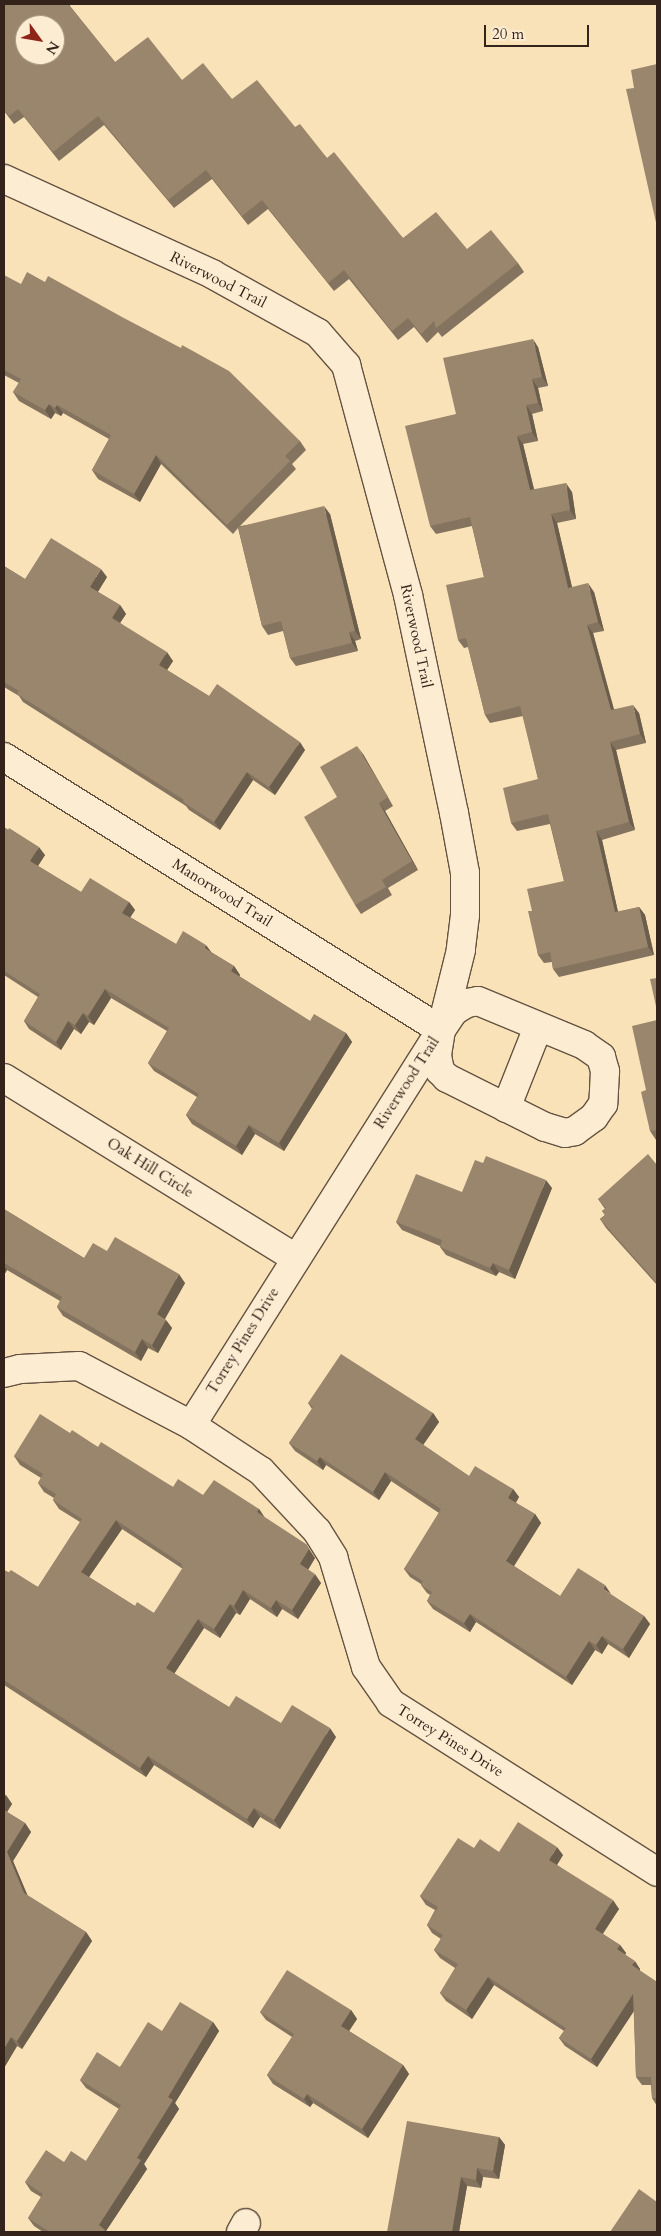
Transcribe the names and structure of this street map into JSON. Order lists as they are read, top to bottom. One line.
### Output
{"streets":{"street":["Riverwood Trail","Manorwood Trail","Oak Hill Circle","Torrey Pines Drive"]},"crossings":[["Riverwood Trail","Manorwood Trail"],["Riverwood Trail","Oak Hill Circle"],["Riverwood Trail","Torrey Pines Drive"],["Oak Hill Circle","Torrey Pines Drive"]],"scale_bar":"20 m","north":"bottom right"}
